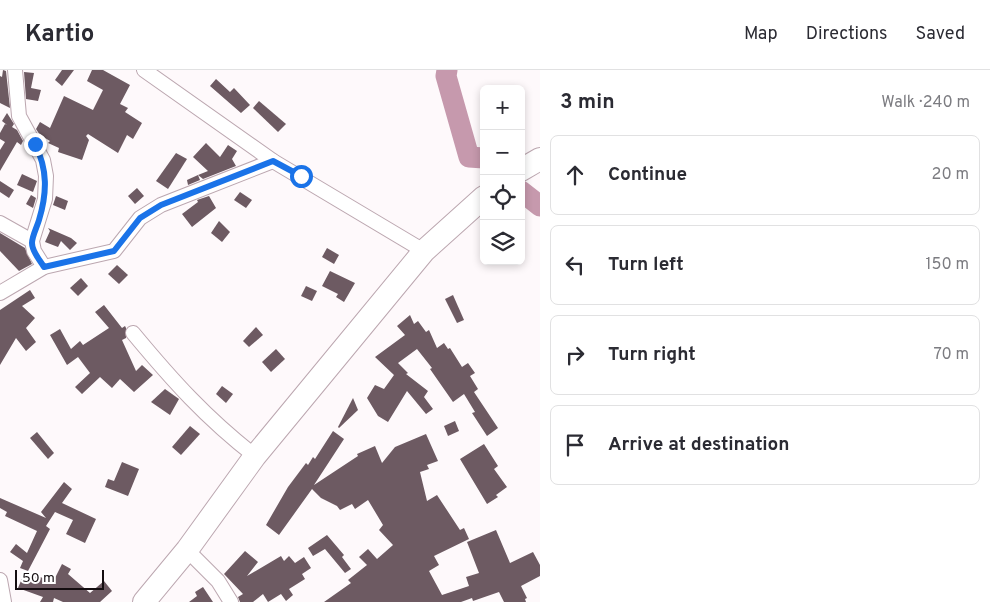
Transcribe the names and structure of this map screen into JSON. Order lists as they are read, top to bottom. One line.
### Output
{"scale_bar":"50 m","page":{"header":"Kartio","nav":["Map","Directions","Saved"],"heading":["3 min","Walk · 240 m"],"map_buttons":["+","−"],"list":[["Continue","20 m"],["Turn left","150 m"],["Turn right","70 m"],"Arrive at destination"],"scale":"50 m"}}
